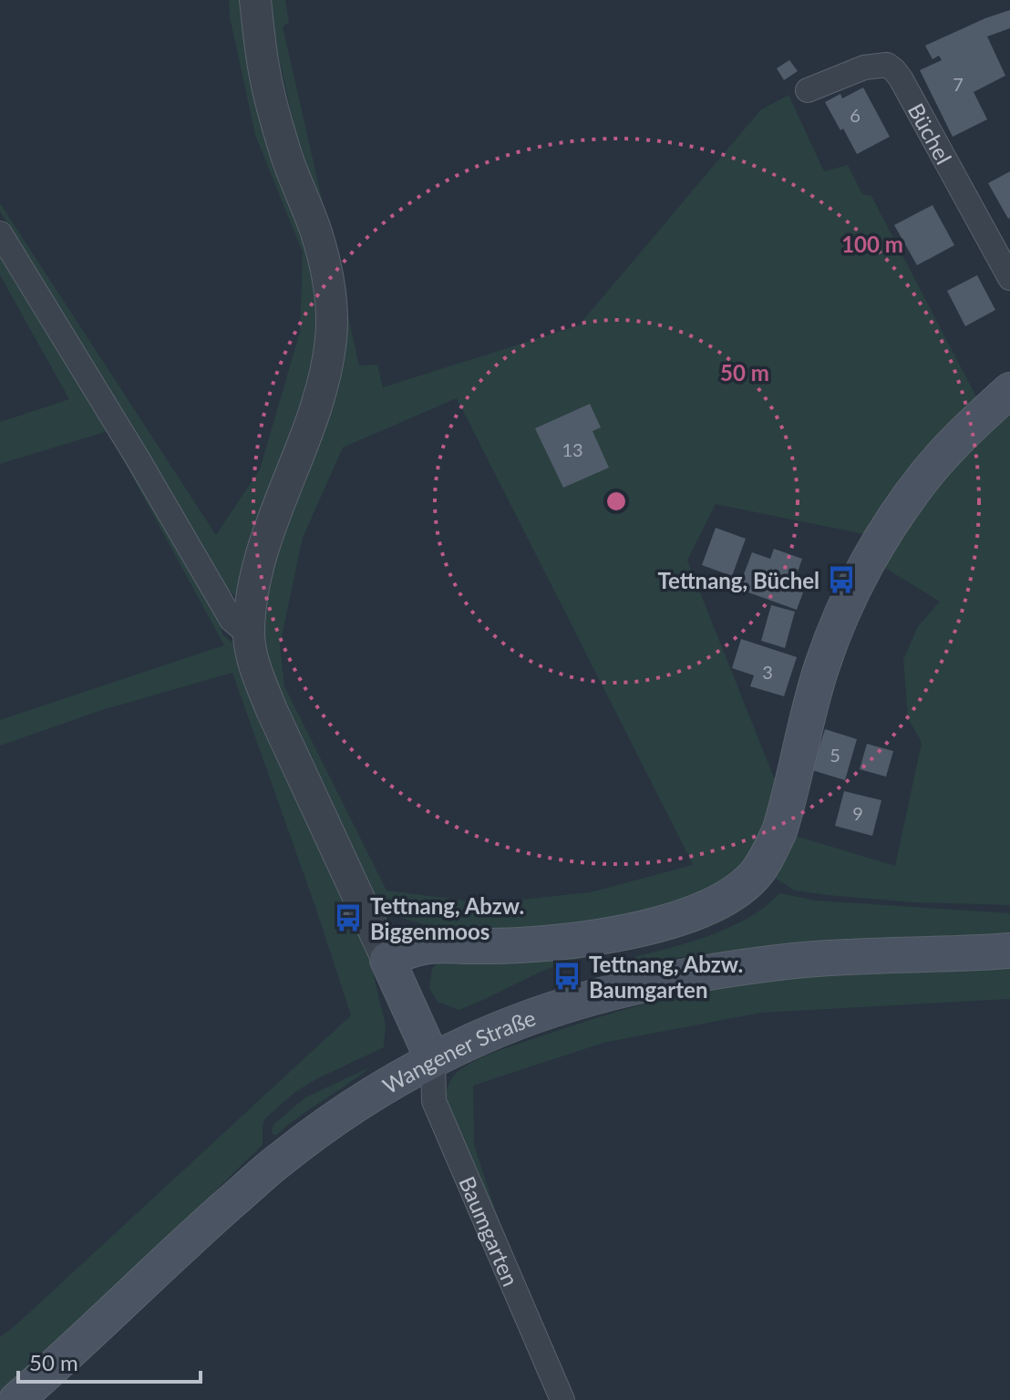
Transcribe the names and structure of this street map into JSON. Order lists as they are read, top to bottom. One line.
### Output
{"streets":{"main road":["Wangener Straße"],"street":["Büchel","Baumgarten"]},"crossings":[["Wangener Straße","Baumgarten"]],"places":{"bus stop":["Tettnang, Büchel","Tettnang, Abzw. Biggenmoos","Tettnang, Abzw. Baumgarten"]},"house_numbers":["7","6","13","3","5","9"],"scale_bar":"50 m","rings":["100 m","50 m"]}
